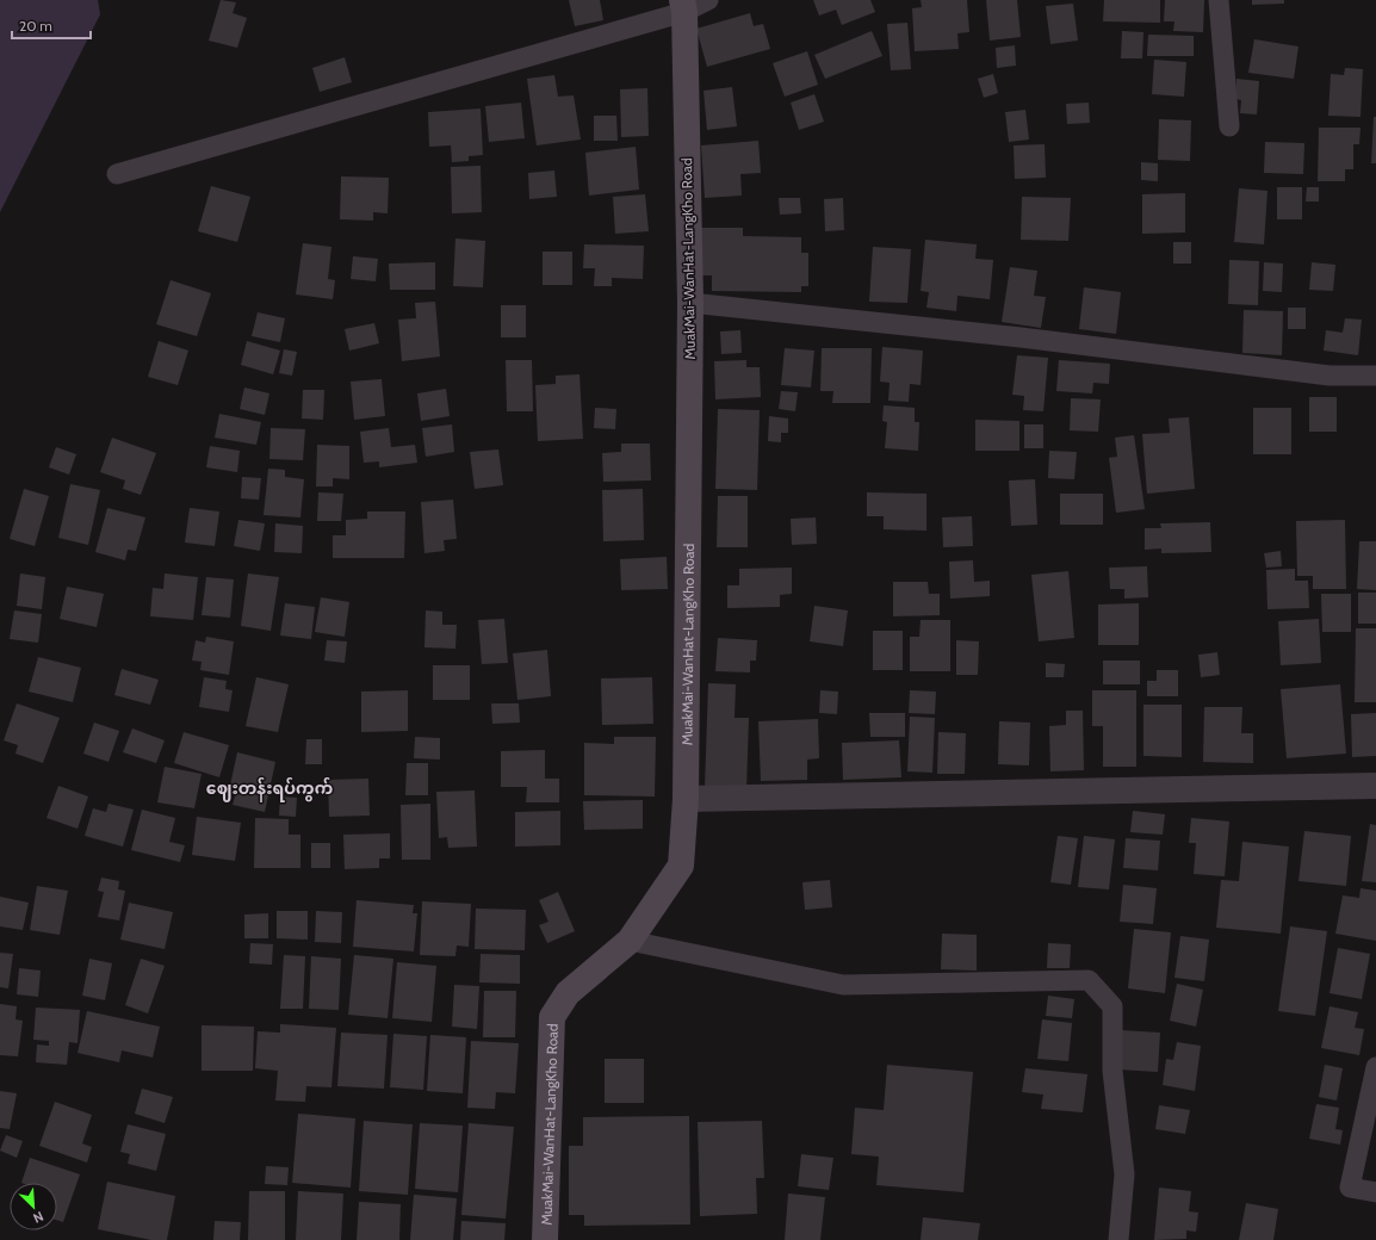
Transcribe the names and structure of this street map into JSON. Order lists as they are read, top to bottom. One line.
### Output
{"streets":{"main road":["MuakMai-WanHat-LangKho Road"]},"districts":["ဈေးတန်းရပ်ကွက်"],"scale_bar":"20 m","north":"bottom right"}
